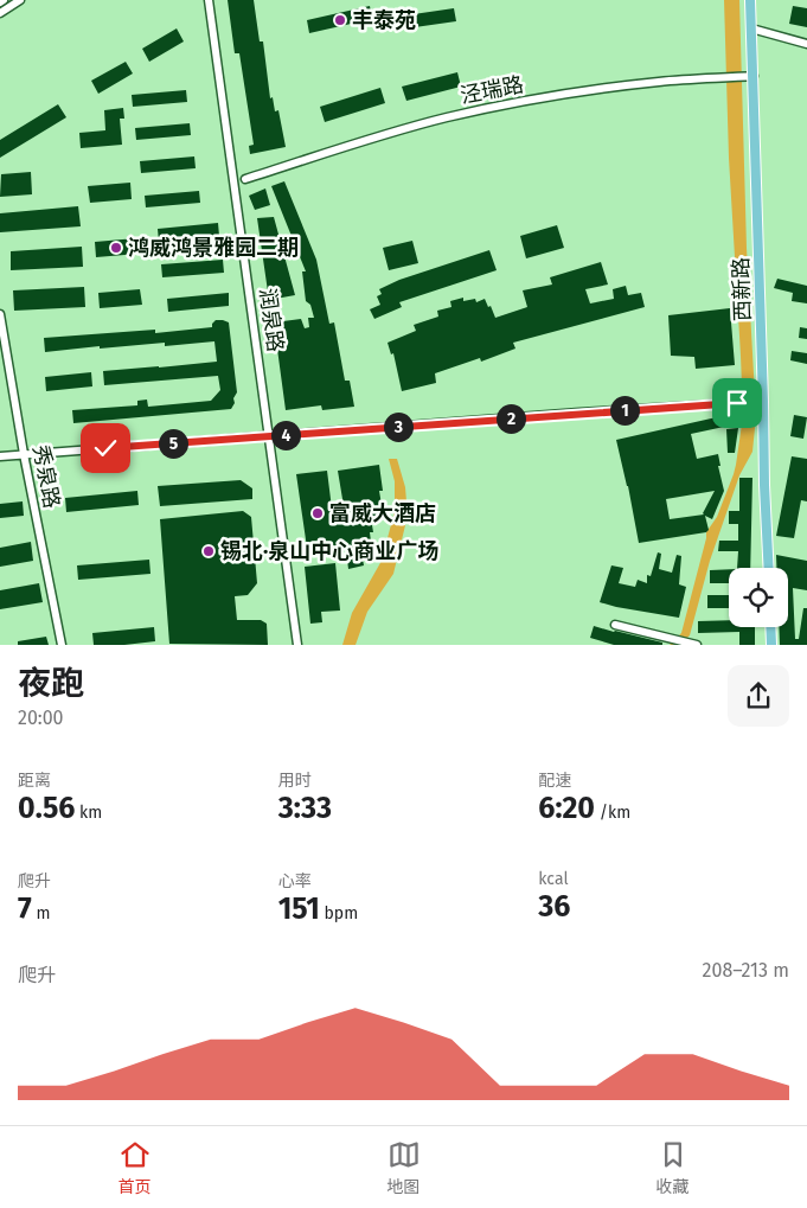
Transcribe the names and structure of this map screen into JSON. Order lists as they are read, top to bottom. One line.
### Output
{"streets":{"main road":["西新路"],"street":["泾瑞路","润泉路","秀泉路"]},"crossings":[["泾瑞路","西新路"]],"places":["丰泰苑","鸿威鸿景雅园二期","富威大酒店","锡北·泉山中心商业广场"],"page":{"pins":["1","2","3","4","5"],"heading":["夜跑","20:00"],"stats":[["距离","0.56 km"],["用时","3:33"],["配速","6:20 /km"],["爬升","7 m"],["心率","151 bpm"],["kcal","36"]],"chart":["爬升","208–213 m"],"tabs":["首页","地图","收藏"]}}
